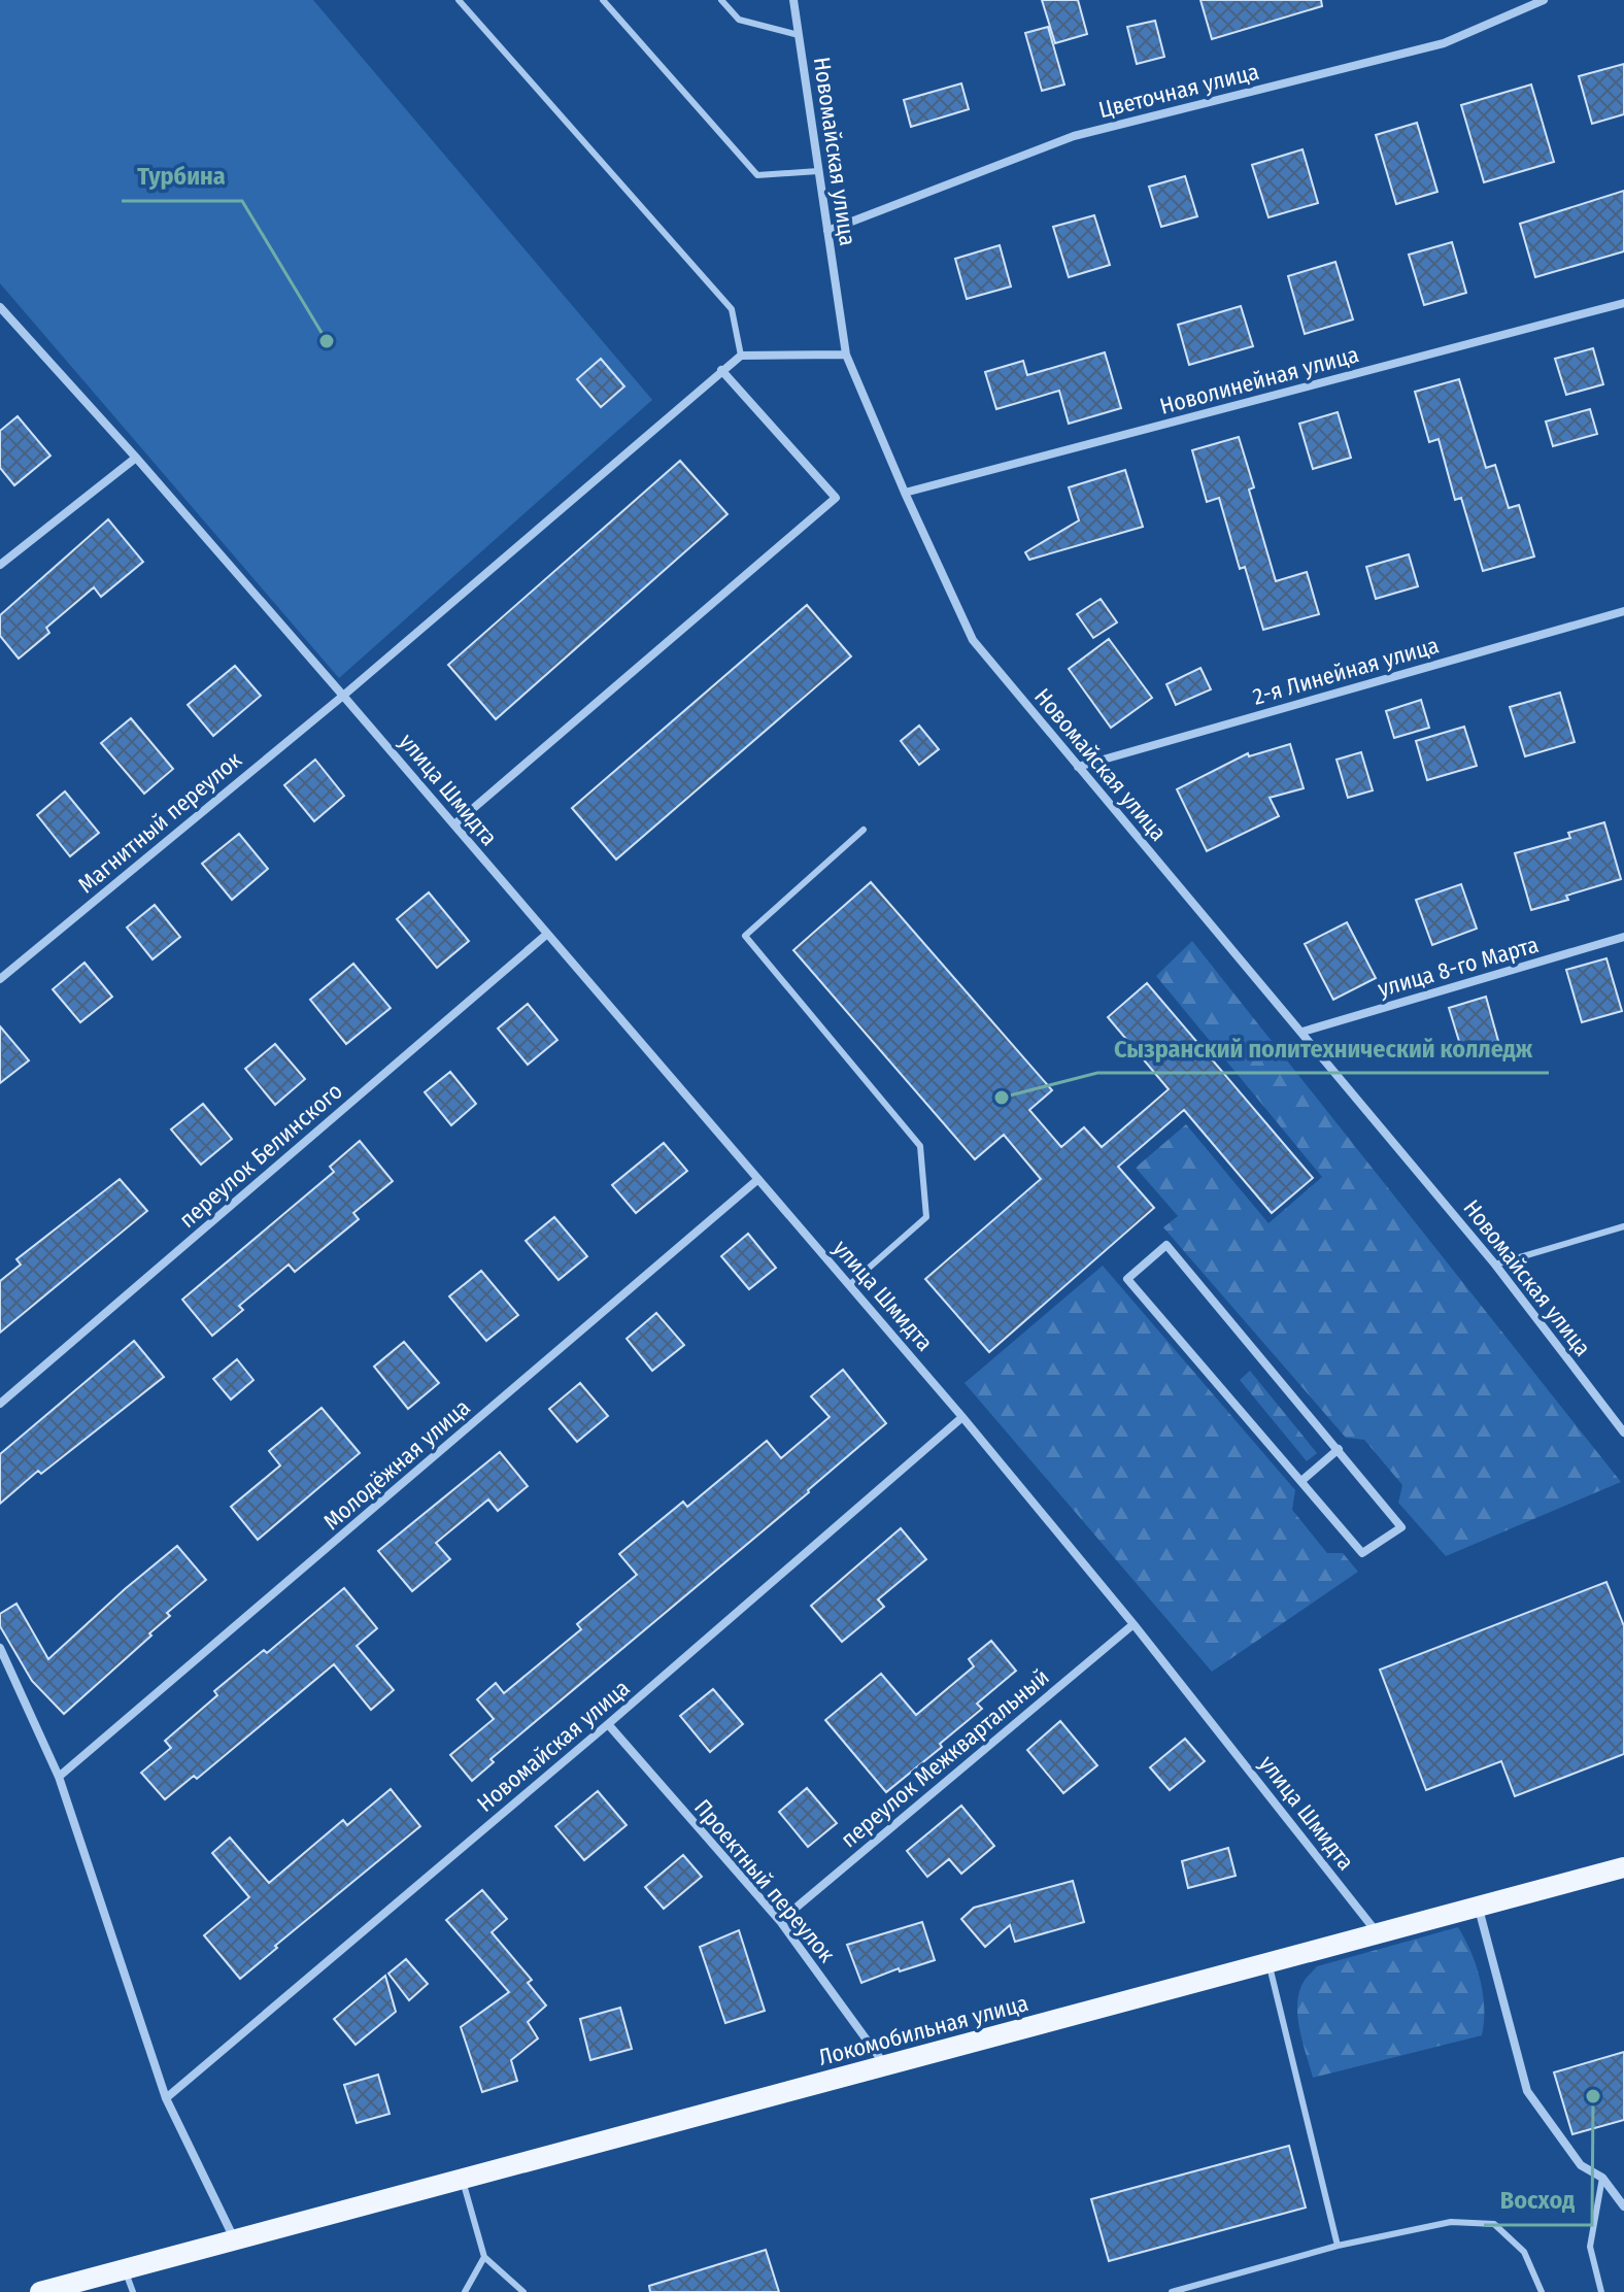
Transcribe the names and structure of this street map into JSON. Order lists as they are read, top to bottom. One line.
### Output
{"streets":{"main road":["Локомобильная улица"],"street":["Цветочная улица","Новомайская улица","Новолинейная улица","2-я Линейная улица","улица Шмидта","Магнитный переулок","улица 8-го Марта","переулок Белинского","Молодёжная улица","переулок Межквартальный","Проектный переулок"]},"crossings":[["Цветочная улица","Новомайская улица"],["Новомайская улица","Новолинейная улица"],["Новомайская улица","2-я Линейная улица"],["Новомайская улица","улица Шмидта"],["Новомайская улица","улица 8-го Марта"],["Новомайская улица","Проектный переулок"],["улица Шмидта","Магнитный переулок"],["улица Шмидта","переулок Белинского"],["улица Шмидта","Молодёжная улица"],["улица Шмидта","переулок Межквартальный"],["улица Шмидта","Локомобильная улица"],["переулок Межквартальный","Проектный переулок"],["Проектный переулок","Локомобильная улица"]],"places":["Турбина","Сызранский политехнический колледж","Восход"]}
